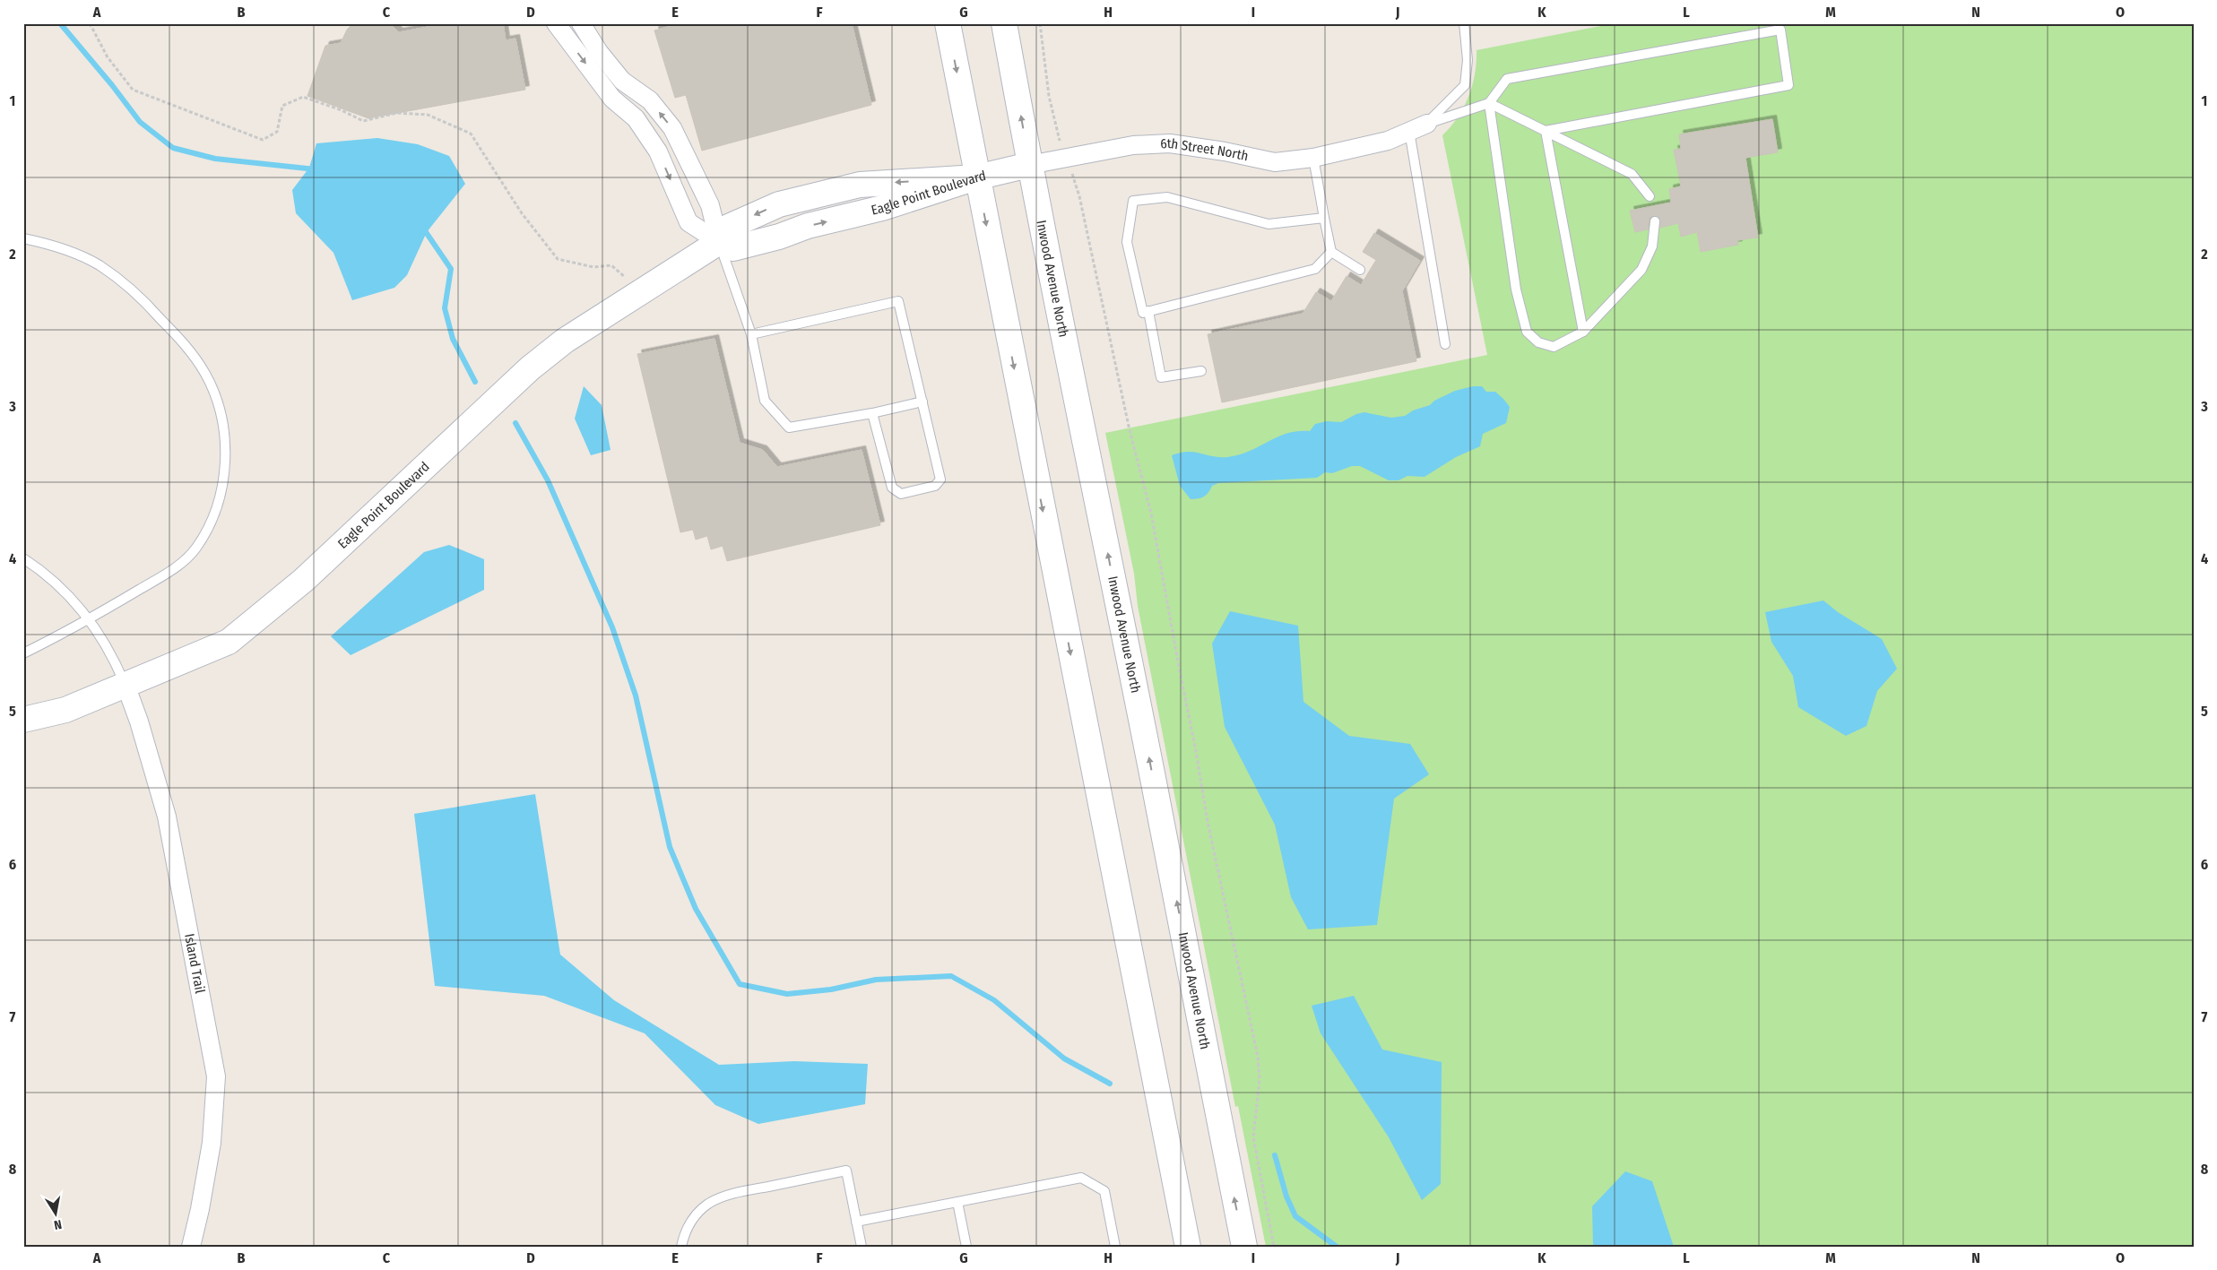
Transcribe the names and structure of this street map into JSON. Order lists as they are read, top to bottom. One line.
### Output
{"streets":{"main road":["6th Street North","Eagle Point Boulevard","Inwood Avenue North"],"street":["Island Trail"]},"crossings":[["6th Street North","Eagle Point Boulevard"],["6th Street North","Inwood Avenue North"],["Eagle Point Boulevard","Island Trail"]],"north":"bottom","grid":{"columns":["A","B","C","D","E","F","G","H","I","J","K","L","M","N","O"],"rows":["1","2","3","4","5","6","7","8"]}}
